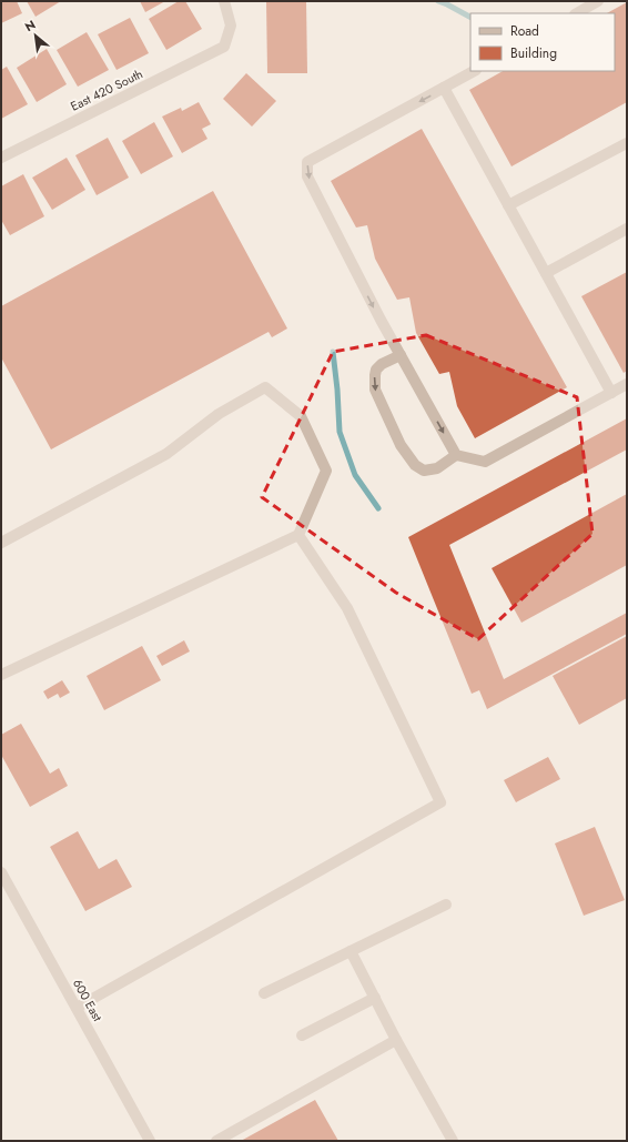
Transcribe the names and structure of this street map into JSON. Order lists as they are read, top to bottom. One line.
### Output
{"streets":{"street":["East 420 South","600 East"]},"legend":["Road","Building"],"north":"top left"}
